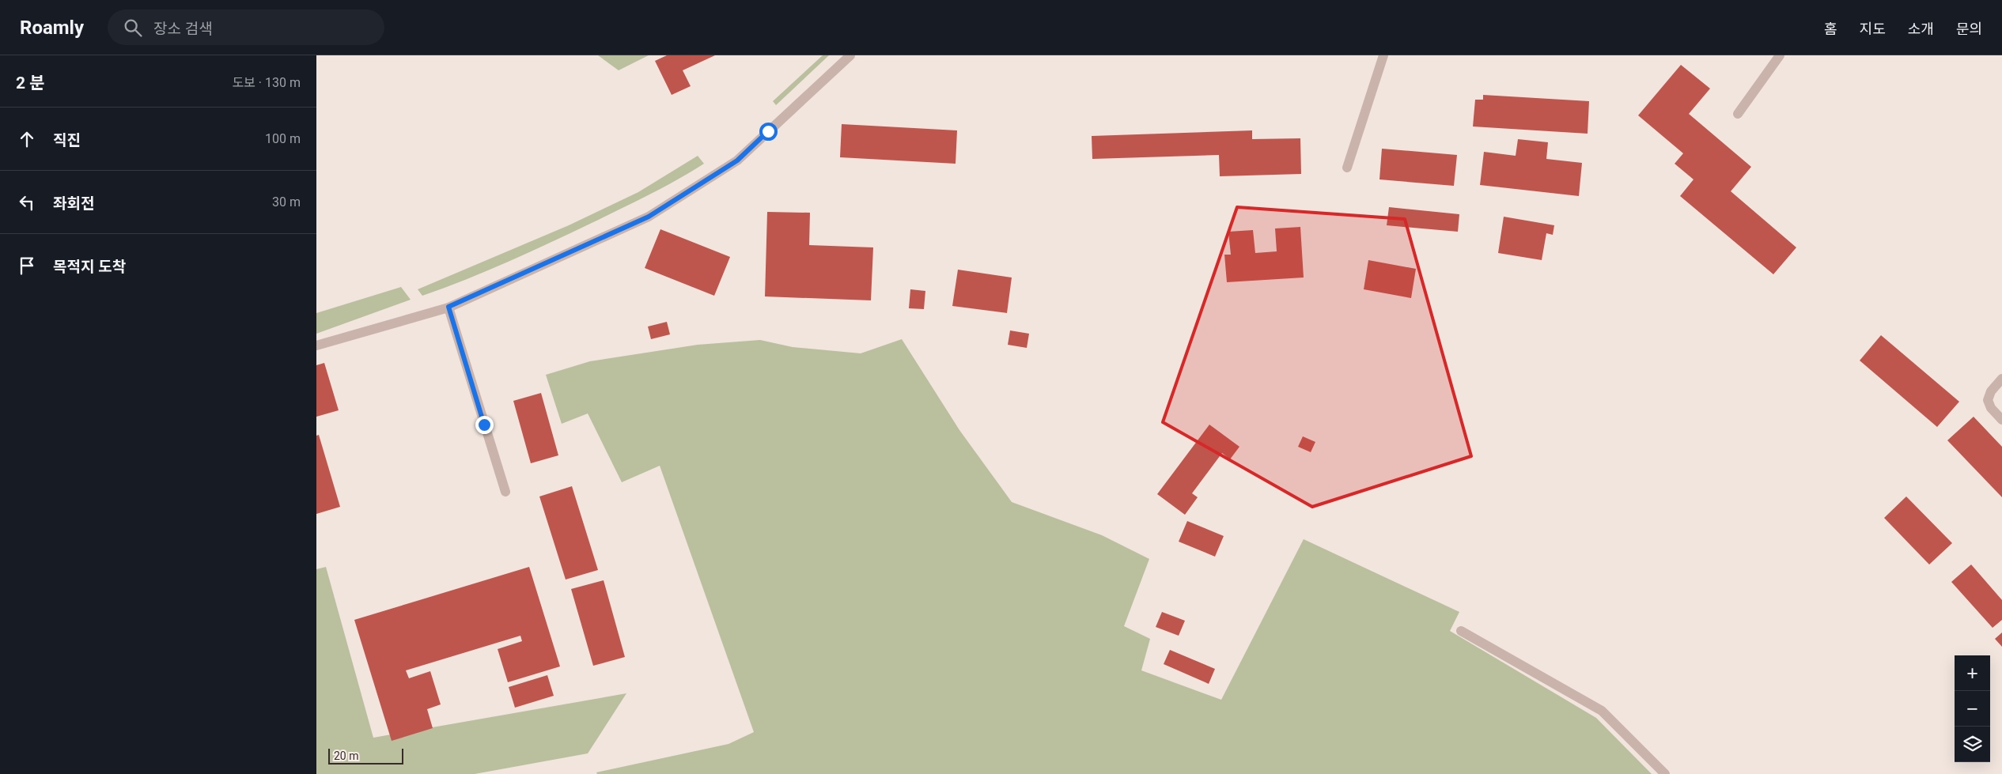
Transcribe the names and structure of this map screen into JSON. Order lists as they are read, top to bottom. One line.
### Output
{"scale_bar":"20 m","page":{"header":"Roamly","search":"장소 검색","nav":["홈","지도","소개","문의"],"heading":["2 분","도보 · 130 m"],"list":[["직진","100 m"],["좌회전","30 m"],"목적지 도착"],"map_buttons":["+","−"],"scale":"20 m"}}
